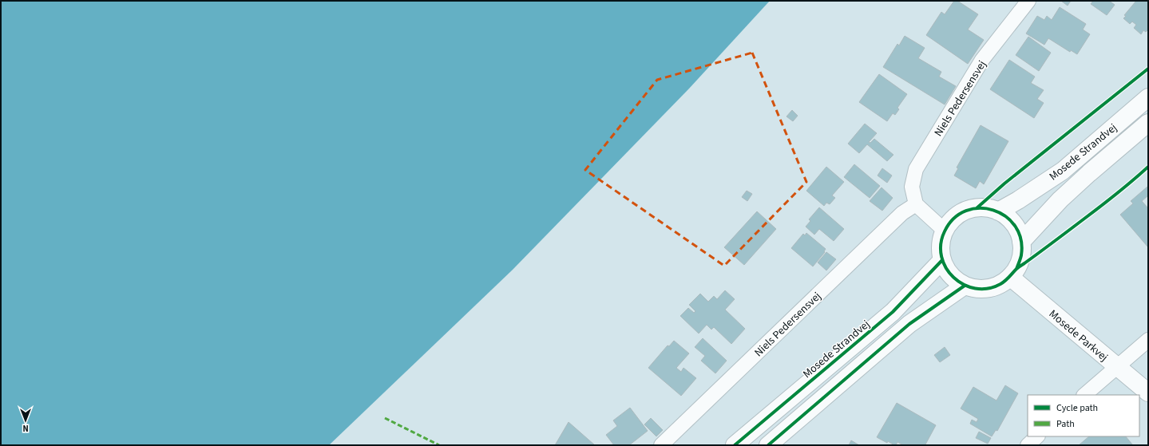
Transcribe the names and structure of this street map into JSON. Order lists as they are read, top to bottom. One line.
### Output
{"streets":{"main road":["Mosede Strandvej","Mosede Parkvej"],"street":["Niels Pedersensvej"]},"crossings":[["Mosede Strandvej","Mosede Parkvej"]],"legend":["Cycle path","Path"],"north":"bottom"}
